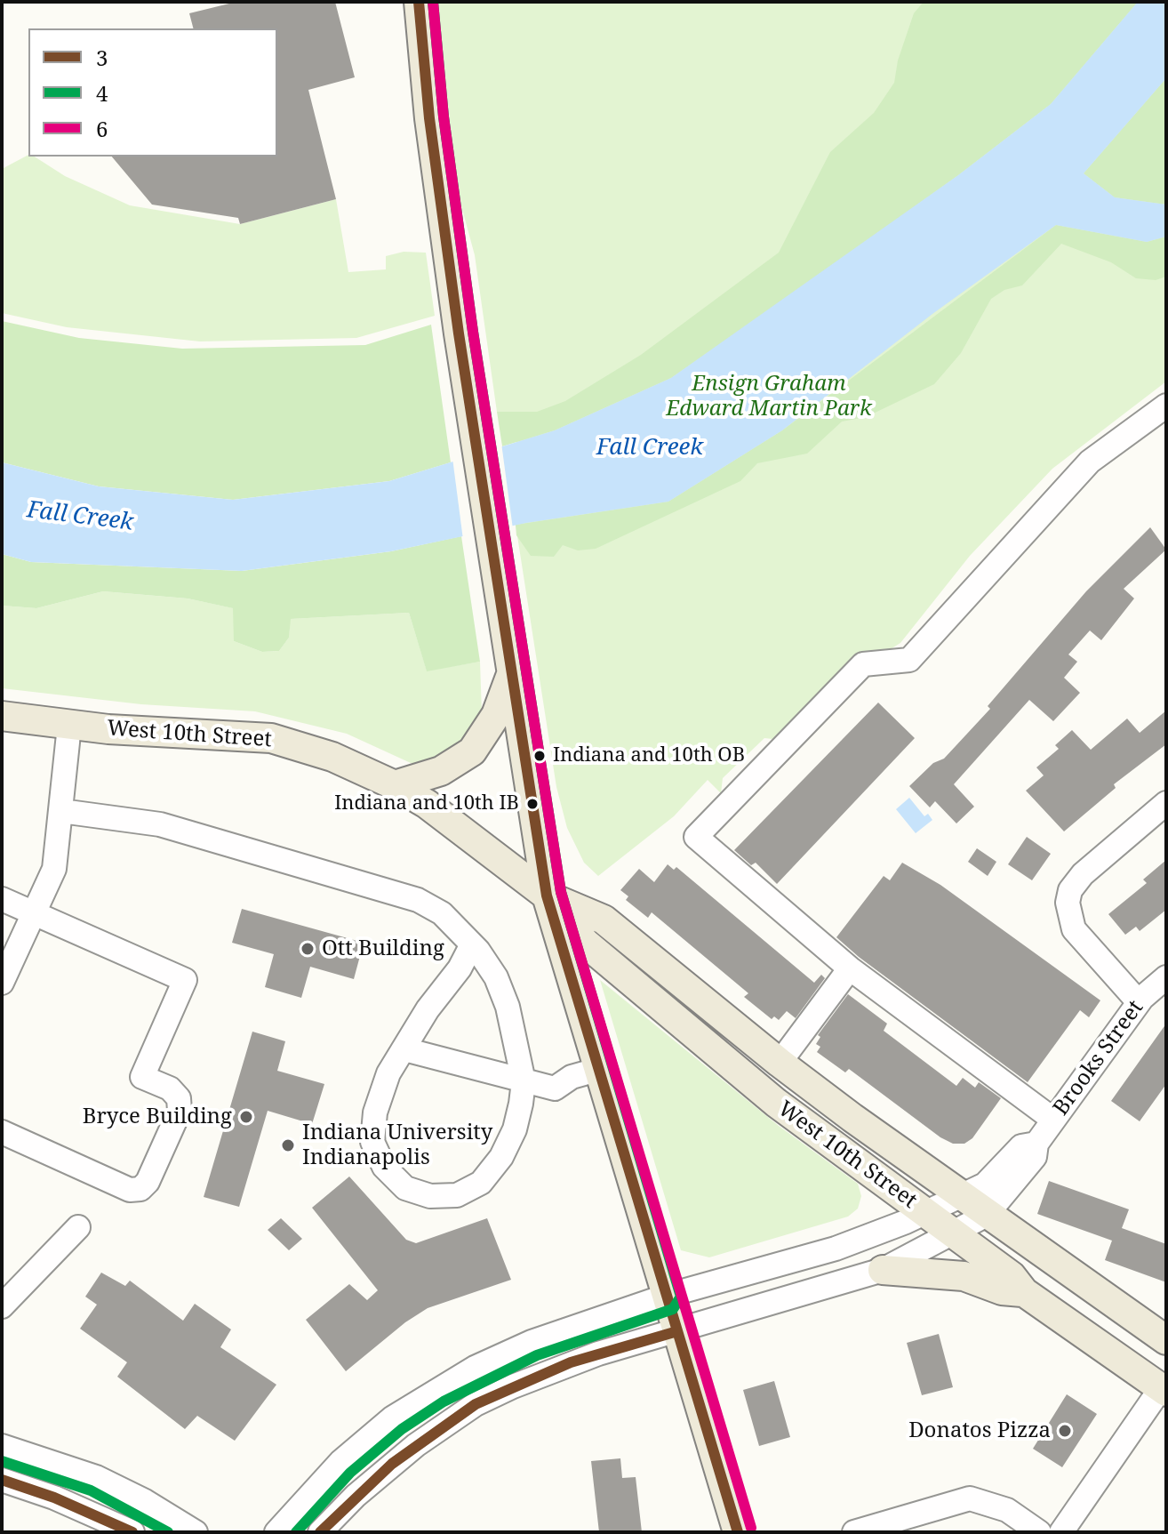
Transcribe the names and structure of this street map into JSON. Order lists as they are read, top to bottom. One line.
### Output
{"streets":{"main road":["West 10th Street"],"street":["Brooks Street"]},"crossings":[["West 10th Street","Brooks Street"]],"water":["Fall Creek"],"parks":["Ensign Graham Edward Martin Park"],"places":["Indiana and 10th OB","Indiana and 10th IB","Ott Building","Bryce Building","Indiana University Indianapolis","Donatos Pizza"],"lines":["transit line 3","transit line 4","transit line 6"],"legend":["3","4","6"]}
